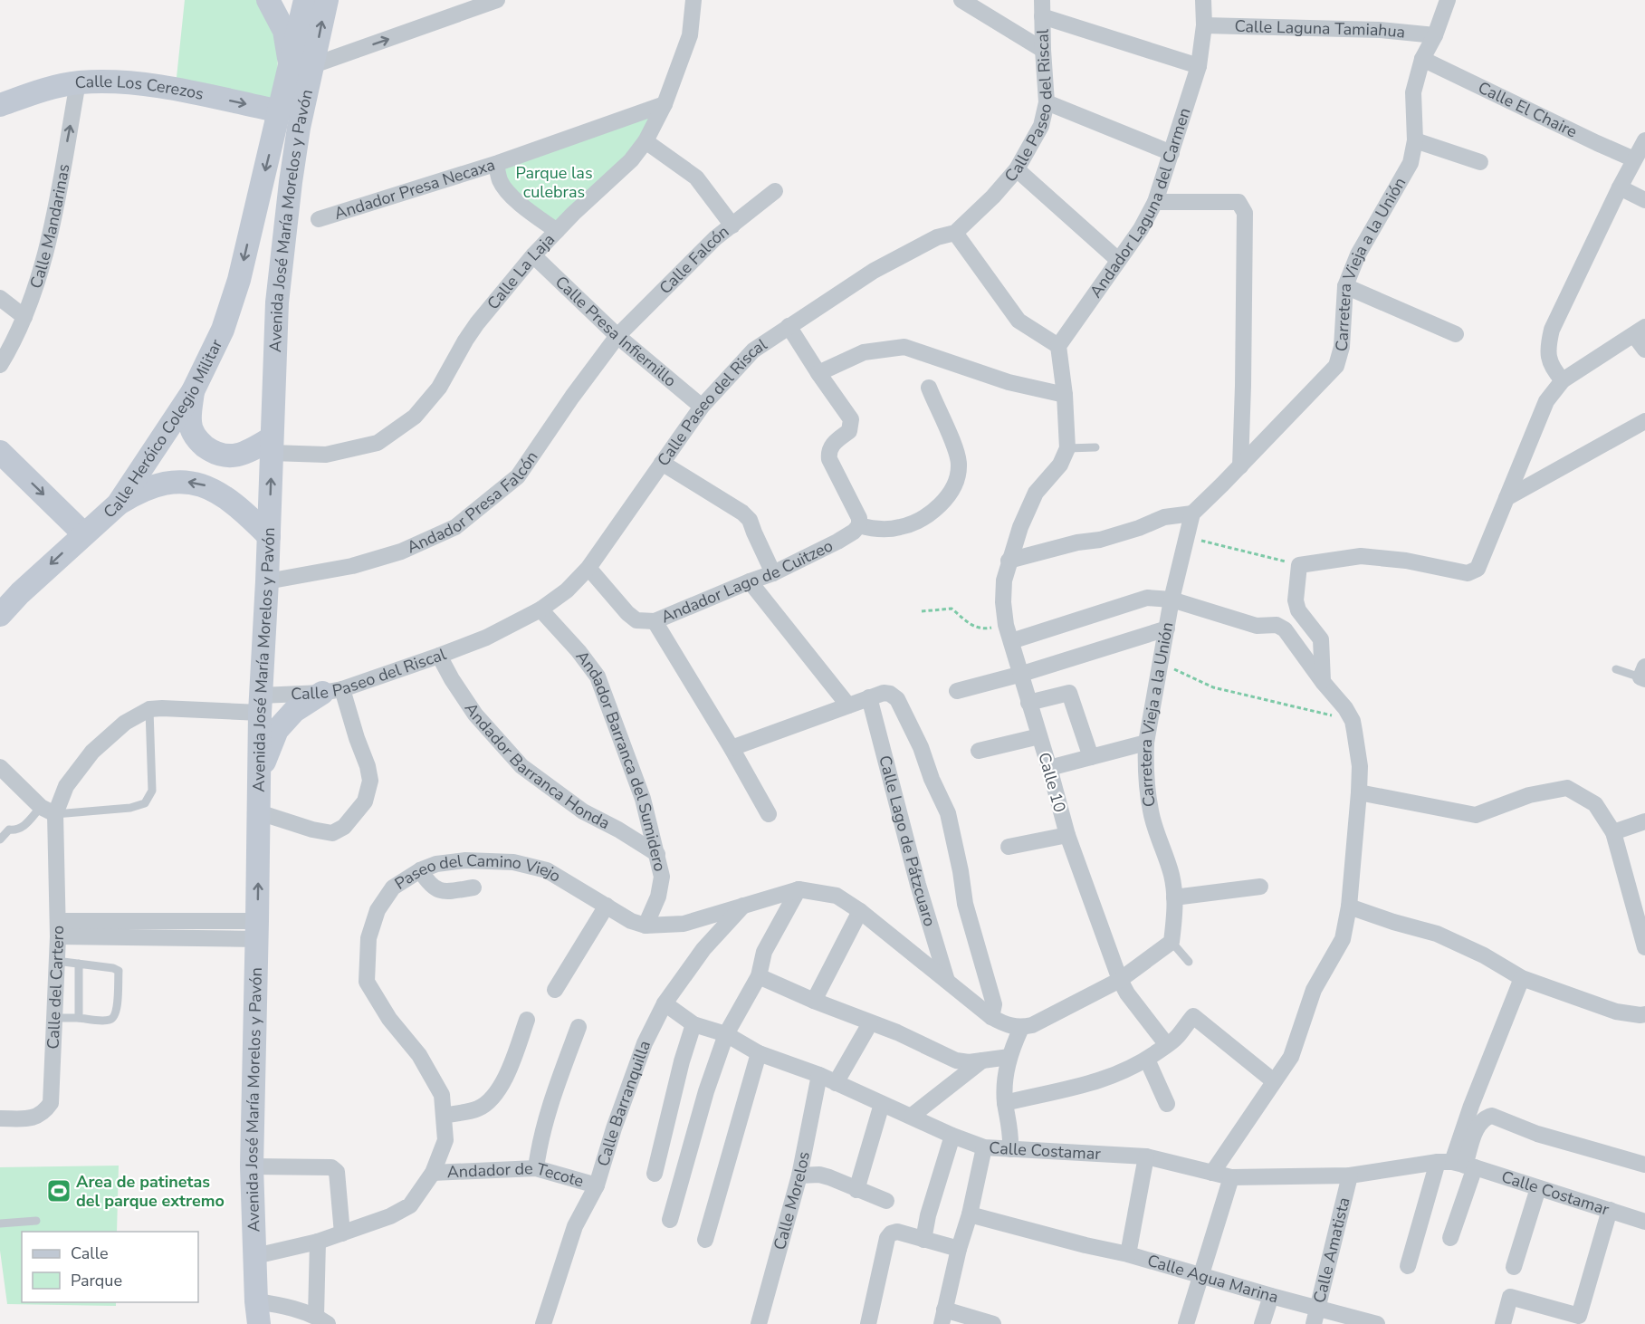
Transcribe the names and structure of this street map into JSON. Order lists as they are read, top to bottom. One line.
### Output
{"streets":{"main road":["Calle Los Cerezos","Avenida José María Morelos y Pavón","Calle Heróico Colegio Militar"],"street":["Calle Laguna Tamiahua","Calle Paseo del Riscal","Calle El Chaire","Andador Presa Necaxa","Andador Laguna del Carmen","Calle Mandarinas","Calle Falcón","Carretera Vieja a la Unión","Calle La Laja","Calle Presa Infiernillo","Andador Presa Falcón","Andador Lago de Cuitzeo","Andador Barranca del Sumidero","Andador Barranca Honda","Calle 10","Calle Lago de Pátzcuaro","Paseo del Camino Viejo","Calle del Cartero","Calle Barranquilla","Calle Costamar","Andador de Tecote","Calle Morelos","Calle Amatista","Calle Agua Marina"]},"crossings":[["Calle Laguna Tamiahua","Andador Laguna del Carmen"],["Calle Laguna Tamiahua","Carretera Vieja a la Unión"],["Calle Los Cerezos","Calle Mandarinas"],["Calle Los Cerezos","Calle Heróico Colegio Militar"],["Calle Paseo del Riscal","Avenida José María Morelos y Pavón"],["Calle Paseo del Riscal","Calle Presa Infiernillo"],["Calle Paseo del Riscal","Andador Lago de Cuitzeo"],["Calle Paseo del Riscal","Andador Barranca del Sumidero"],["Calle Paseo del Riscal","Andador Barranca Honda"],["Calle El Chaire","Carretera Vieja a la Unión"],["Andador Presa Necaxa","Calle La Laja"],["Avenida José María Morelos y Pavón","Calle La Laja"],["Avenida José María Morelos y Pavón","Andador Presa Falcón"],["Avenida José María Morelos y Pavón","Paseo del Camino Viejo"],["Calle Falcón","Calle La Laja"],["Calle Falcón","Calle Presa Infiernillo"],["Calle Falcón","Andador Presa Falcón"],["Calle La Laja","Calle Presa Infiernillo"],["Calle Presa Infiernillo","Andador Presa Falcón"],["Andador Barranca del Sumidero","Andador Barranca Honda"],["Andador Barranca del Sumidero","Paseo del Camino Viejo"],["Paseo del Camino Viejo","Andador de Tecote"],["Calle Barranquilla","Calle Costamar"],["Calle Barranquilla","Andador de Tecote"],["Calle Costamar","Calle Morelos"],["Calle Costamar","Calle Amatista"],["Calle Amatista","Calle Agua Marina"]],"one_way":["Calle Los Cerezos","Calle Mandarinas","Calle Heróico Colegio Militar"],"parks":["Parque las culebras"],"places":{"sports":["Area de patinetas del parque extremo"]},"legend":["Calle","Parque"]}
